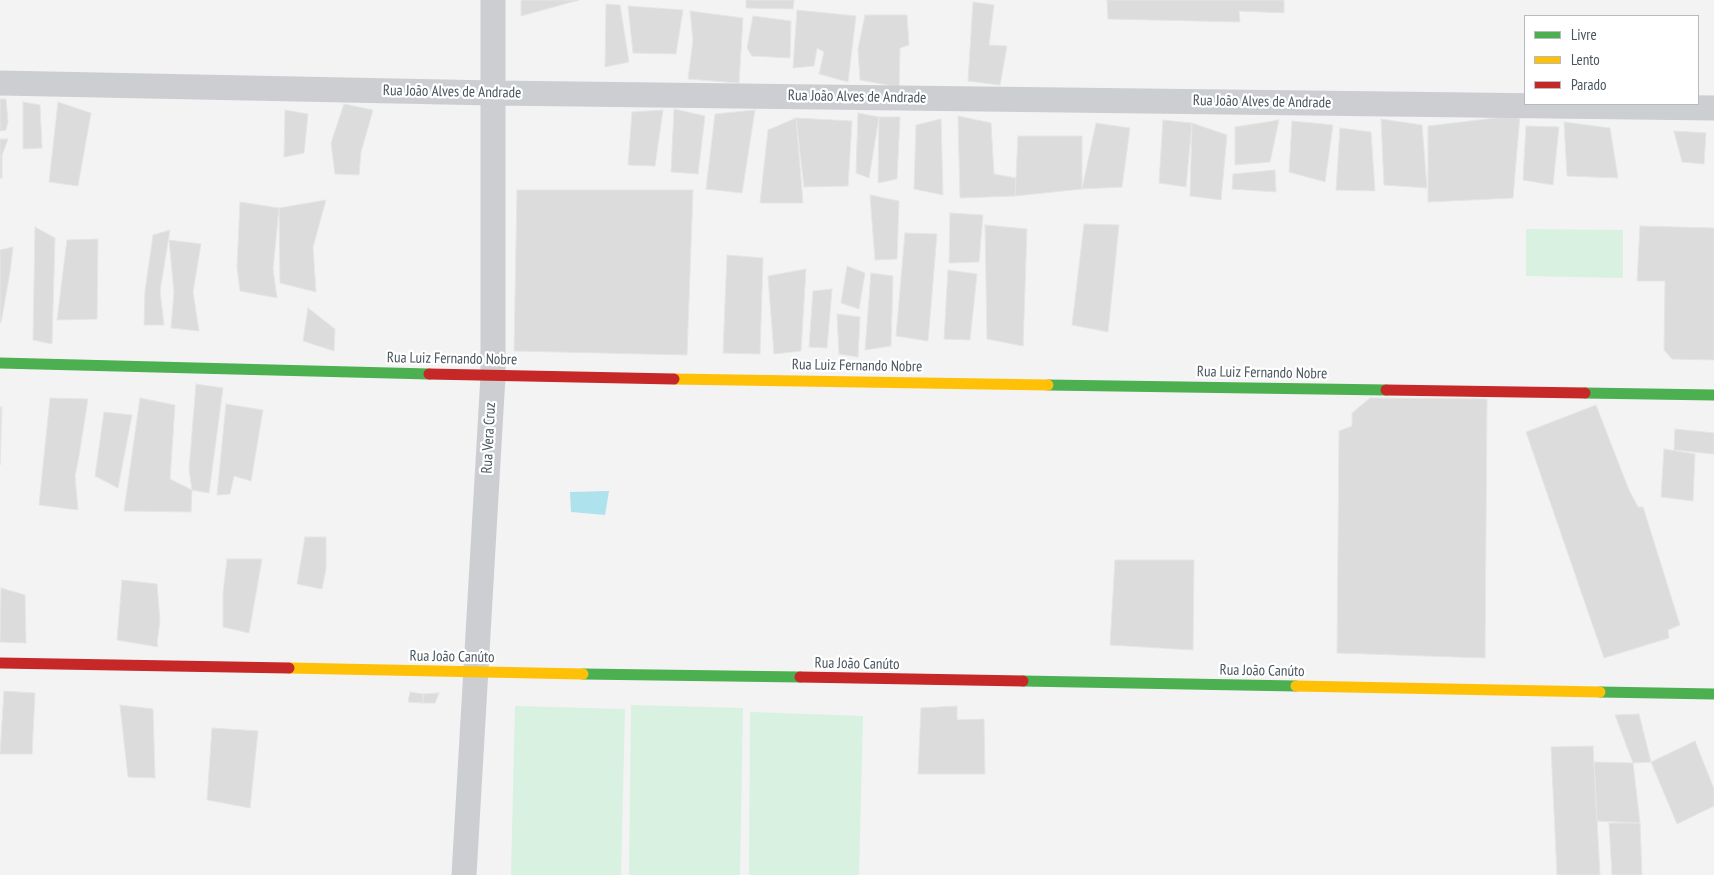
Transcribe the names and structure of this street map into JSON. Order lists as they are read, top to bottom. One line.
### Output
{"streets":{"street":["Rua João Alves de Andrade","Rua Luiz Fernando Nobre","Rua Vera Cruz","Rua João Canúto"]},"crossings":[["Rua João Alves de Andrade","Rua Vera Cruz"],["Rua Luiz Fernando Nobre","Rua Vera Cruz"],["Rua Vera Cruz","Rua João Canúto"]],"legend":["Livre","Lento","Parado"]}
